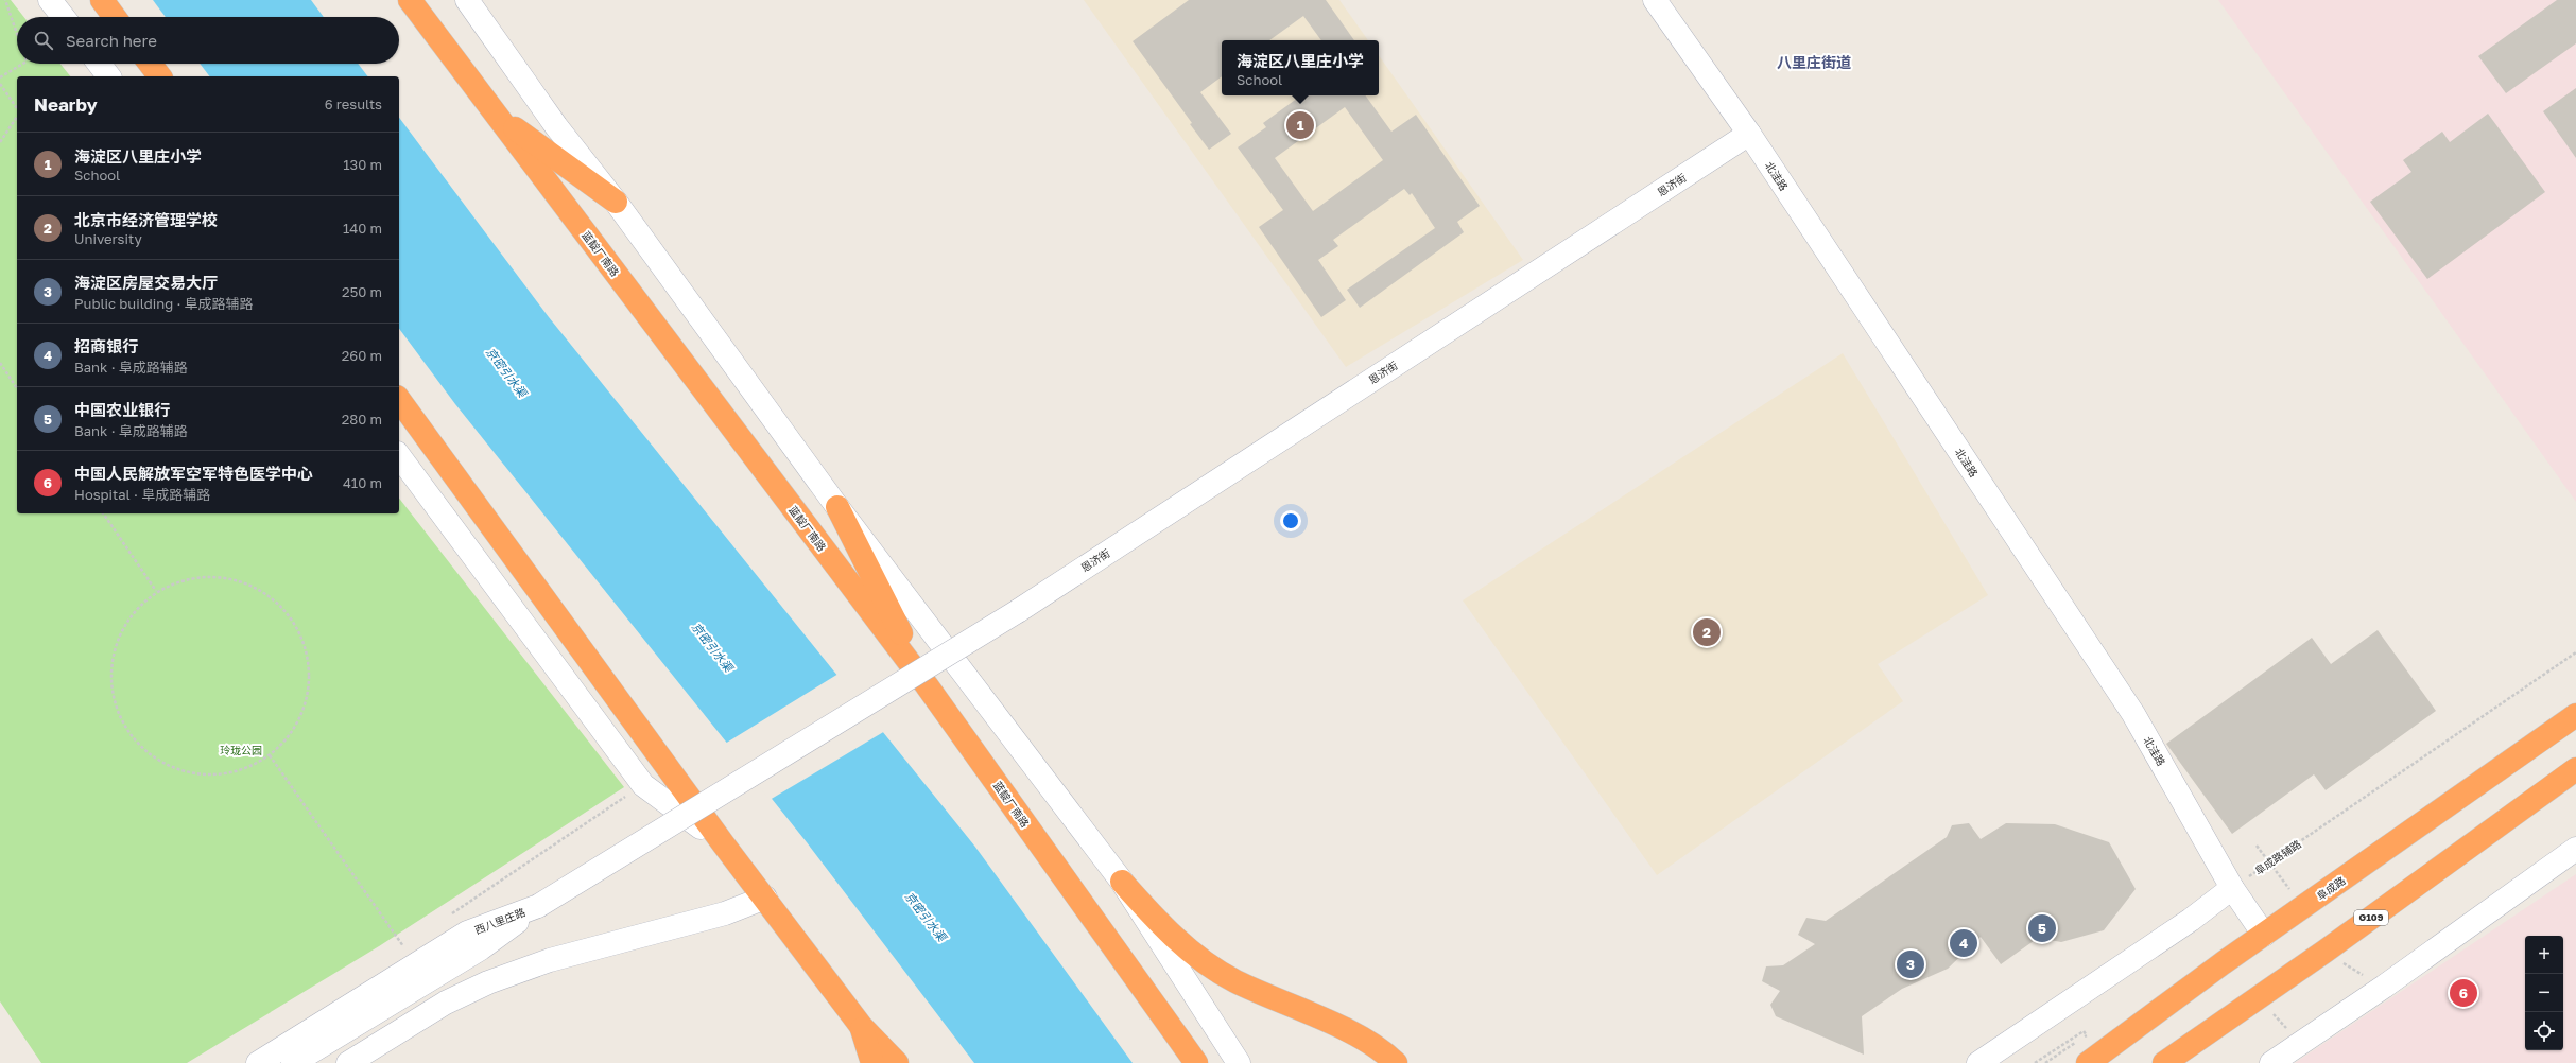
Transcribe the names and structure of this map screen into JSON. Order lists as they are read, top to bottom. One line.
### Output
{"streets":{"highway":["蓝靛厂南路","阜成路","G109"],"street":["北洼路","恩济街","西八里庄路"],"path":["阜成路辅路"]},"crossings":[["北洼路","恩济街"],["北洼路","阜成路辅路"],["北洼路","阜成路"],["恩济街","西八里庄路"]],"districts":["八里庄街道"],"water":["京密引水渠"],"parks":["玲珑公园"],"page":{"search":"Search here","popup":["海淀区八里庄小学","School"],"heading":["Nearby","6 results"],"pins":["1","2","5","4","3","6"],"list":[{"mark":"1","name":"海淀区八里庄小学","note":"School","value":"130 m"},{"mark":"2","name":"北京市经济管理学校","note":"University","value":"140 m"},{"mark":"3","name":"海淀区房屋交易大厅","note":"Public building · 阜成路辅路","value":"250 m"},{"mark":"4","name":"招商银行","note":"Bank · 阜成路辅路","value":"260 m"},{"mark":"5","name":"中国农业银行","note":"Bank · 阜成路辅路","value":"280 m"},{"mark":"6","name":"中国人民解放军空军特色医学中心","note":"Hospital · 阜成路辅路","value":"410 m"}],"map_buttons":["+","−"]}}
